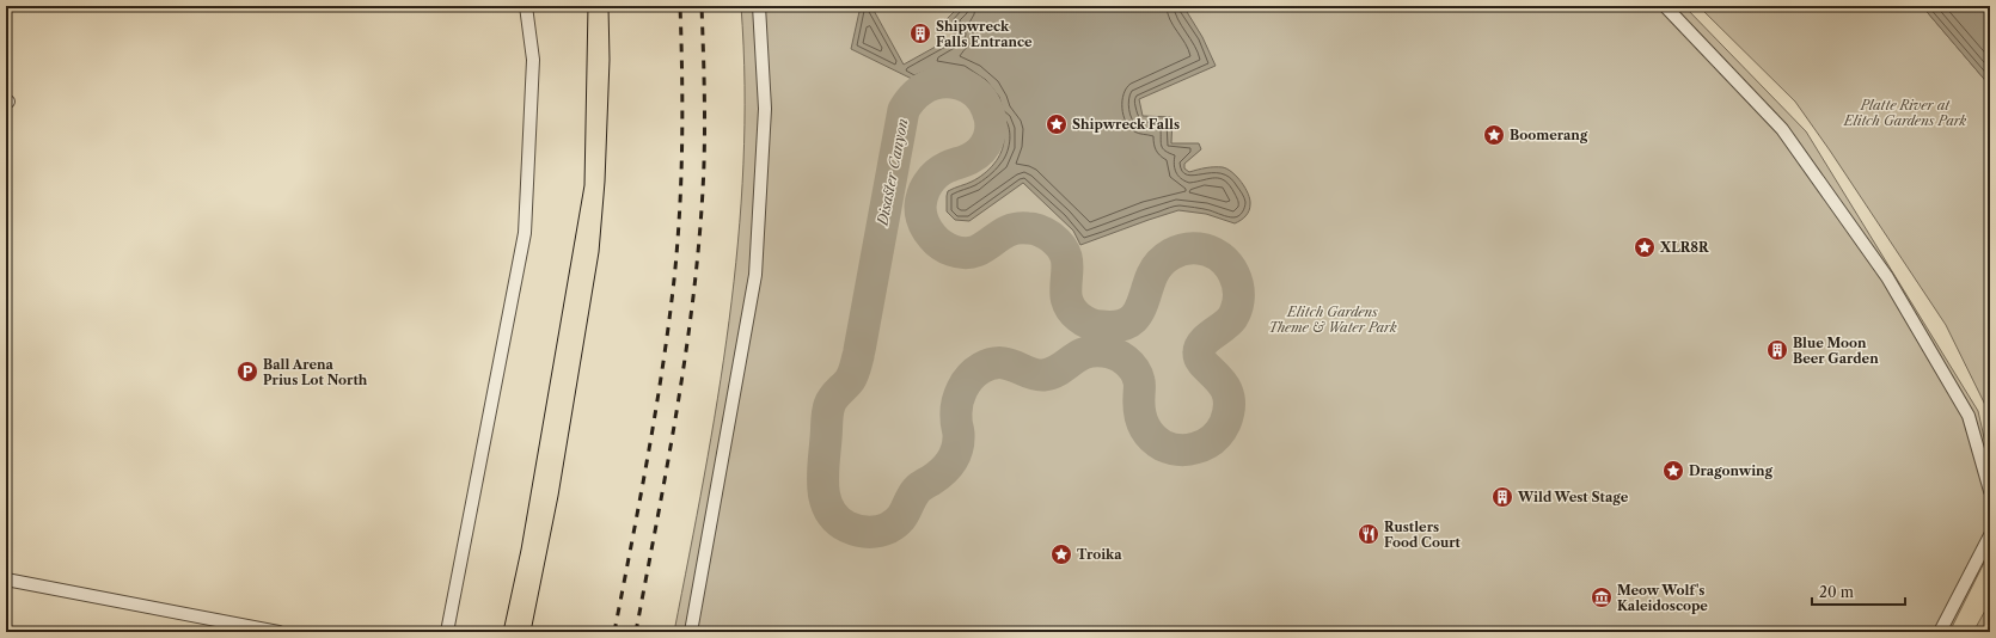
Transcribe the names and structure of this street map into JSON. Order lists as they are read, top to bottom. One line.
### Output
{"water":["Disaster Canyon"],"parks":["Platte River at Elitch Gardens Park","Elitch Gardens Theme & Water Park"],"places":{"building":["Shipwreck Falls Entrance","Blue Moon Beer Garden","Wild West Stage"],"place":["Shipwreck Falls","Boomerang","XLR8R","Dragonwing","Troika"],"parking":["Ball Arena Prius Lot North"],"restaurant":["Rustlers Food Court"],"museum":["Meow Wolf's Kaleidoscope"]},"scale_bar":"20 m"}
